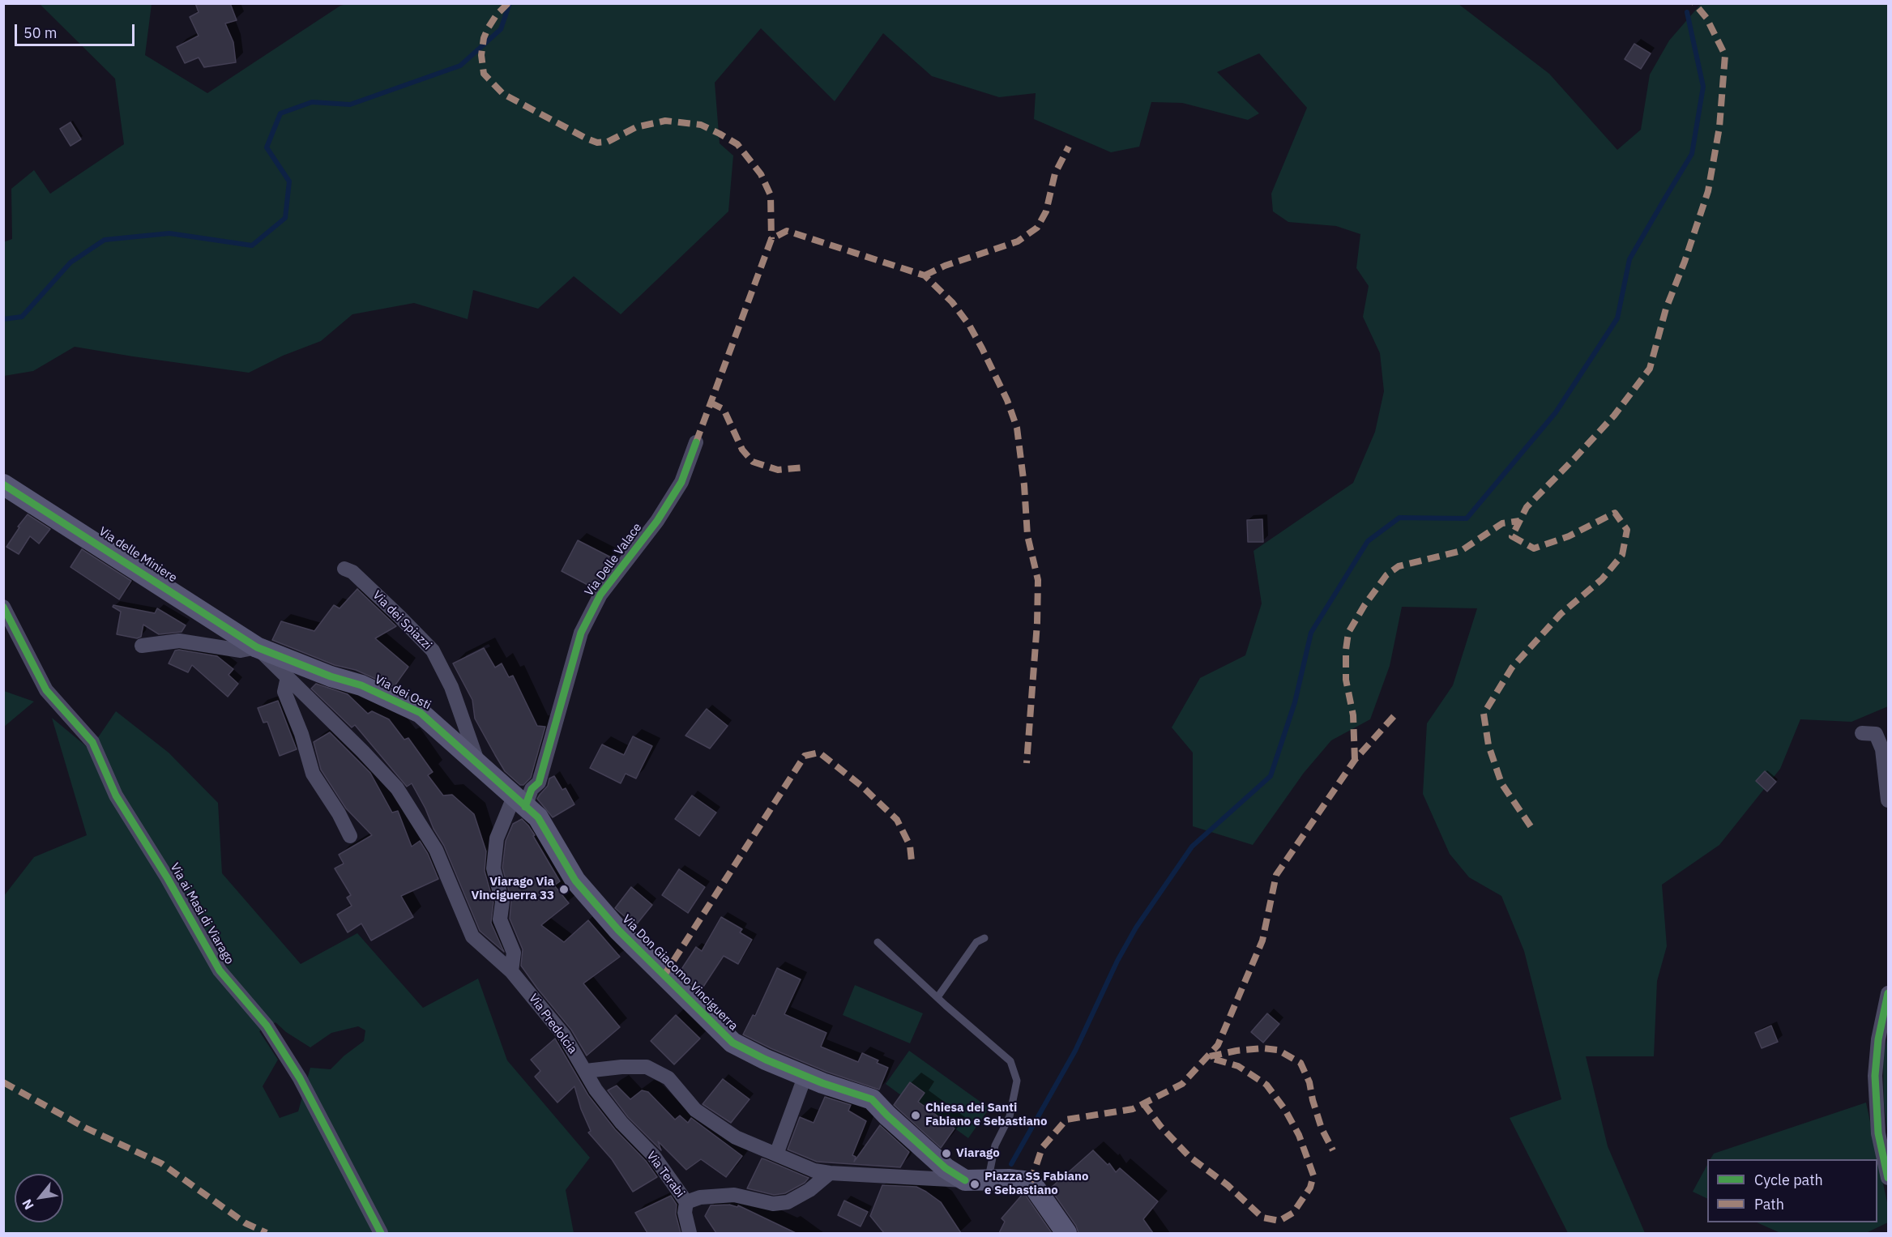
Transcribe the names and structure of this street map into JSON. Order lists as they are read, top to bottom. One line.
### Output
{"streets":{"street":["Via delle Miniere","Via Delle Valace","Via dei Spiazzi","Via dei Osti","Via ai Masi di Viarago","Via Don Giacomo Vinciguerra","Via Predolcia","Via Terabi"]},"crossings":[["Via delle Miniere","Via dei Osti"],["Via delle Miniere","Via Predolcia"],["Via Delle Valace","Via dei Osti"],["Via Delle Valace","Via Don Giacomo Vinciguerra"],["Via Delle Valace","Via Predolcia"],["Via dei Spiazzi","Via dei Osti"],["Via dei Osti","Via Don Giacomo Vinciguerra"],["Via dei Osti","Via Predolcia"],["Via Predolcia","Via Terabi"]],"places":["Viarago Via Vinciguerra 33","Chiesa dei Santi Fabiano e Sebastiano","Viarago","Piazza SS Fabiano e Sebastiano"],"legend":["Cycle path","Path"],"scale_bar":"50 m","north":"bottom left"}
